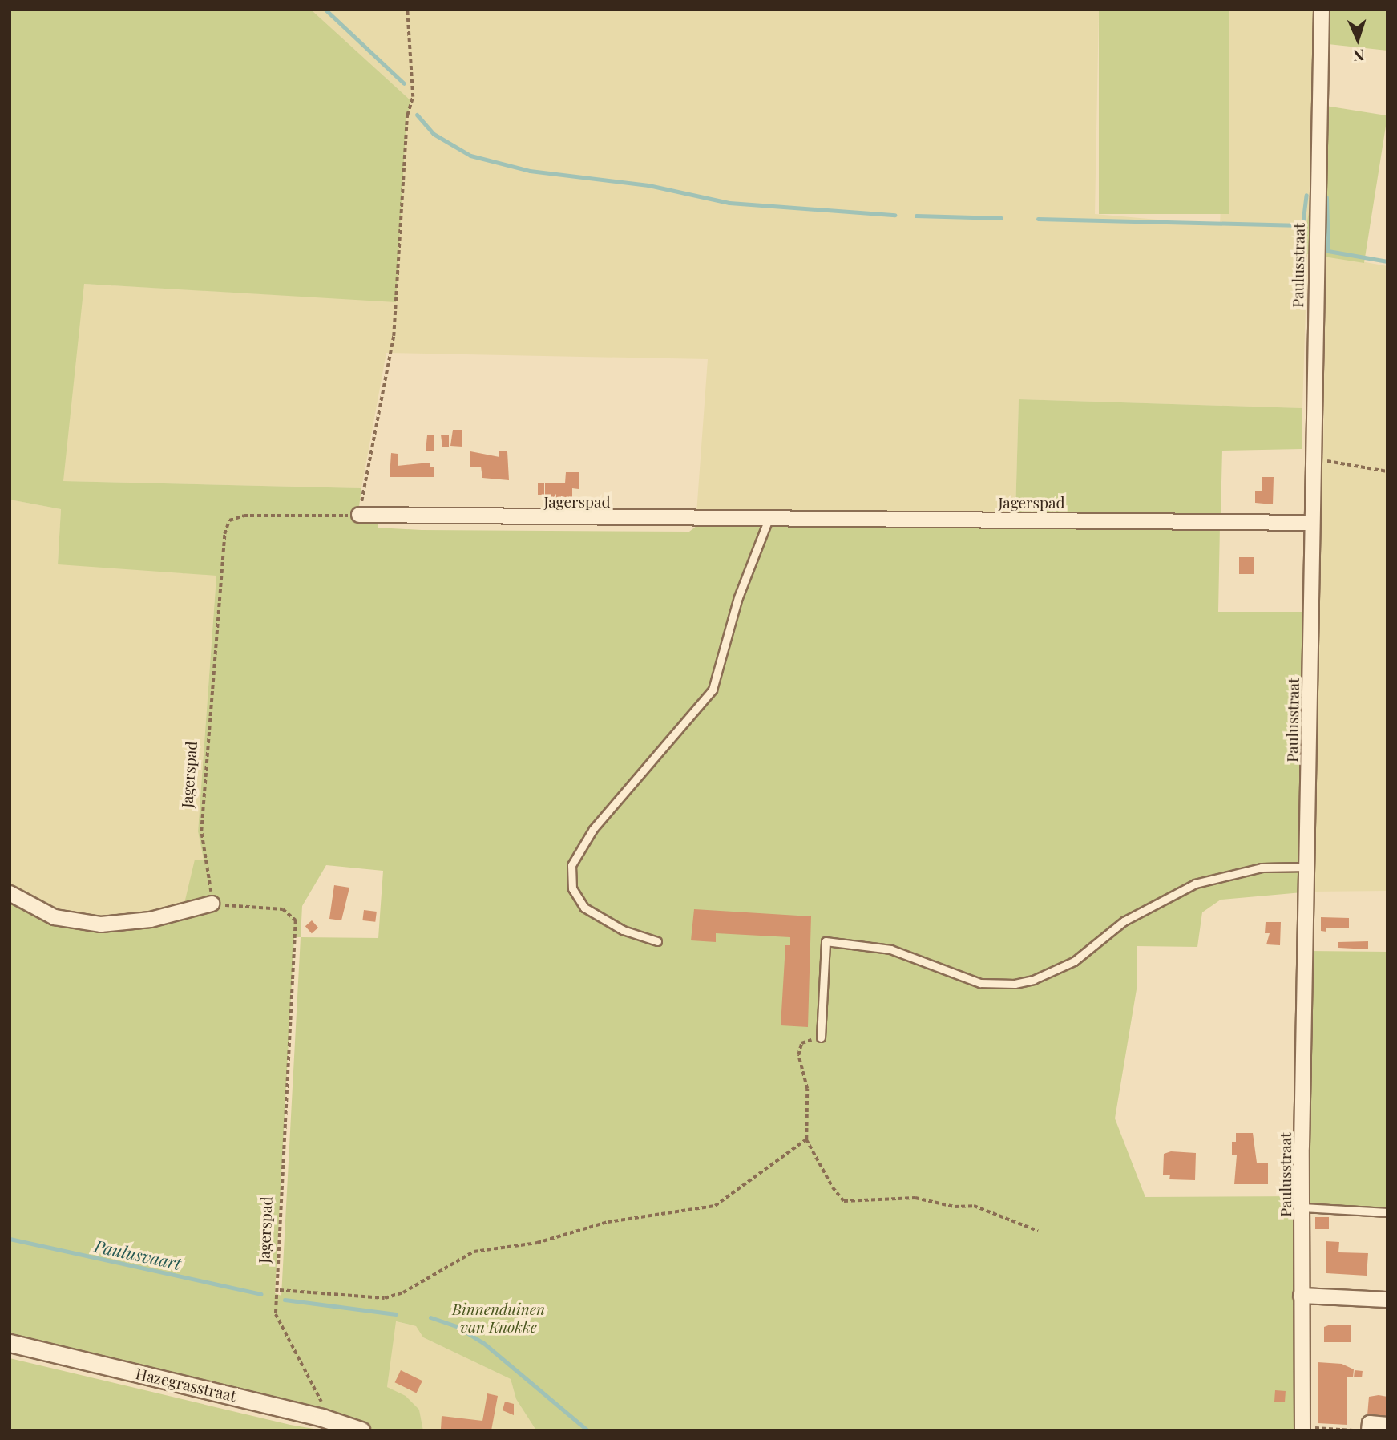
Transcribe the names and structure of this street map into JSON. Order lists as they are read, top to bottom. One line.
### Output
{"streets":{"street":["Paulusstraat","Jagerspad","Hazegrasstraat"]},"crossings":[["Paulusstraat","Jagerspad"],["Jagerspad","Hazegrasstraat"]],"water":["Paulusvaart"],"parks":["Binnenduinen van Knokke"],"north":"bottom"}
